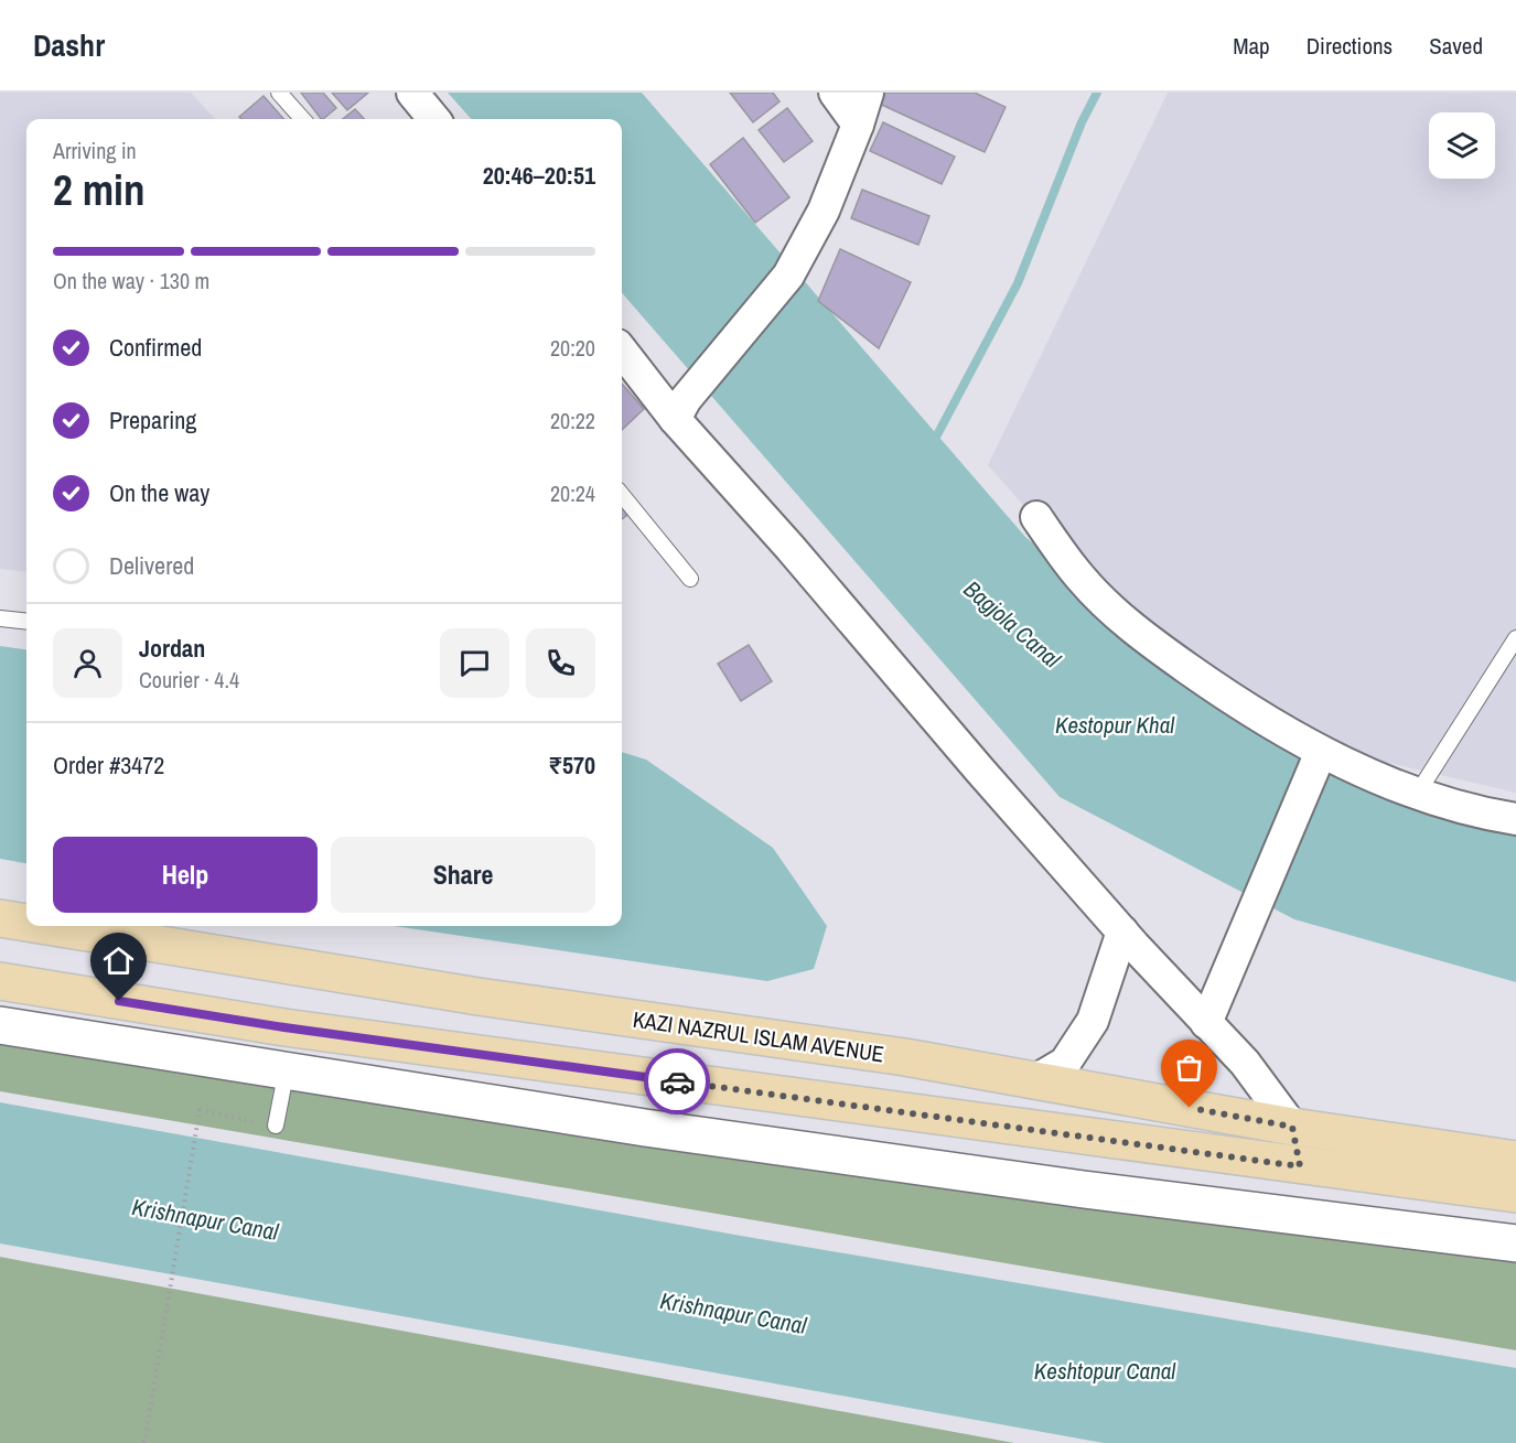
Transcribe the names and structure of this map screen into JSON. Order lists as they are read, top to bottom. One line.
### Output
{"streets":{"main road":["KAZI NAZRUL ISLAM AVENUE"]},"water":["Bagjola Canal","Kestopur Khal","Krishnapur Canal","Keshtopur Canal"],"page":{"header":"Dashr","nav":["Map","Directions","Saved"],"heading":["2 min","Arriving in","20:46–20:51"],"panel":["Jordan","Courier · 4.4","Order #3472","₹570"],"bar":"On the way · 130 m","list":[["Confirmed","20:20"],["Preparing","20:22"],["On the way","20:24"],"Delivered"],"buttons":["Help","Share"]}}
